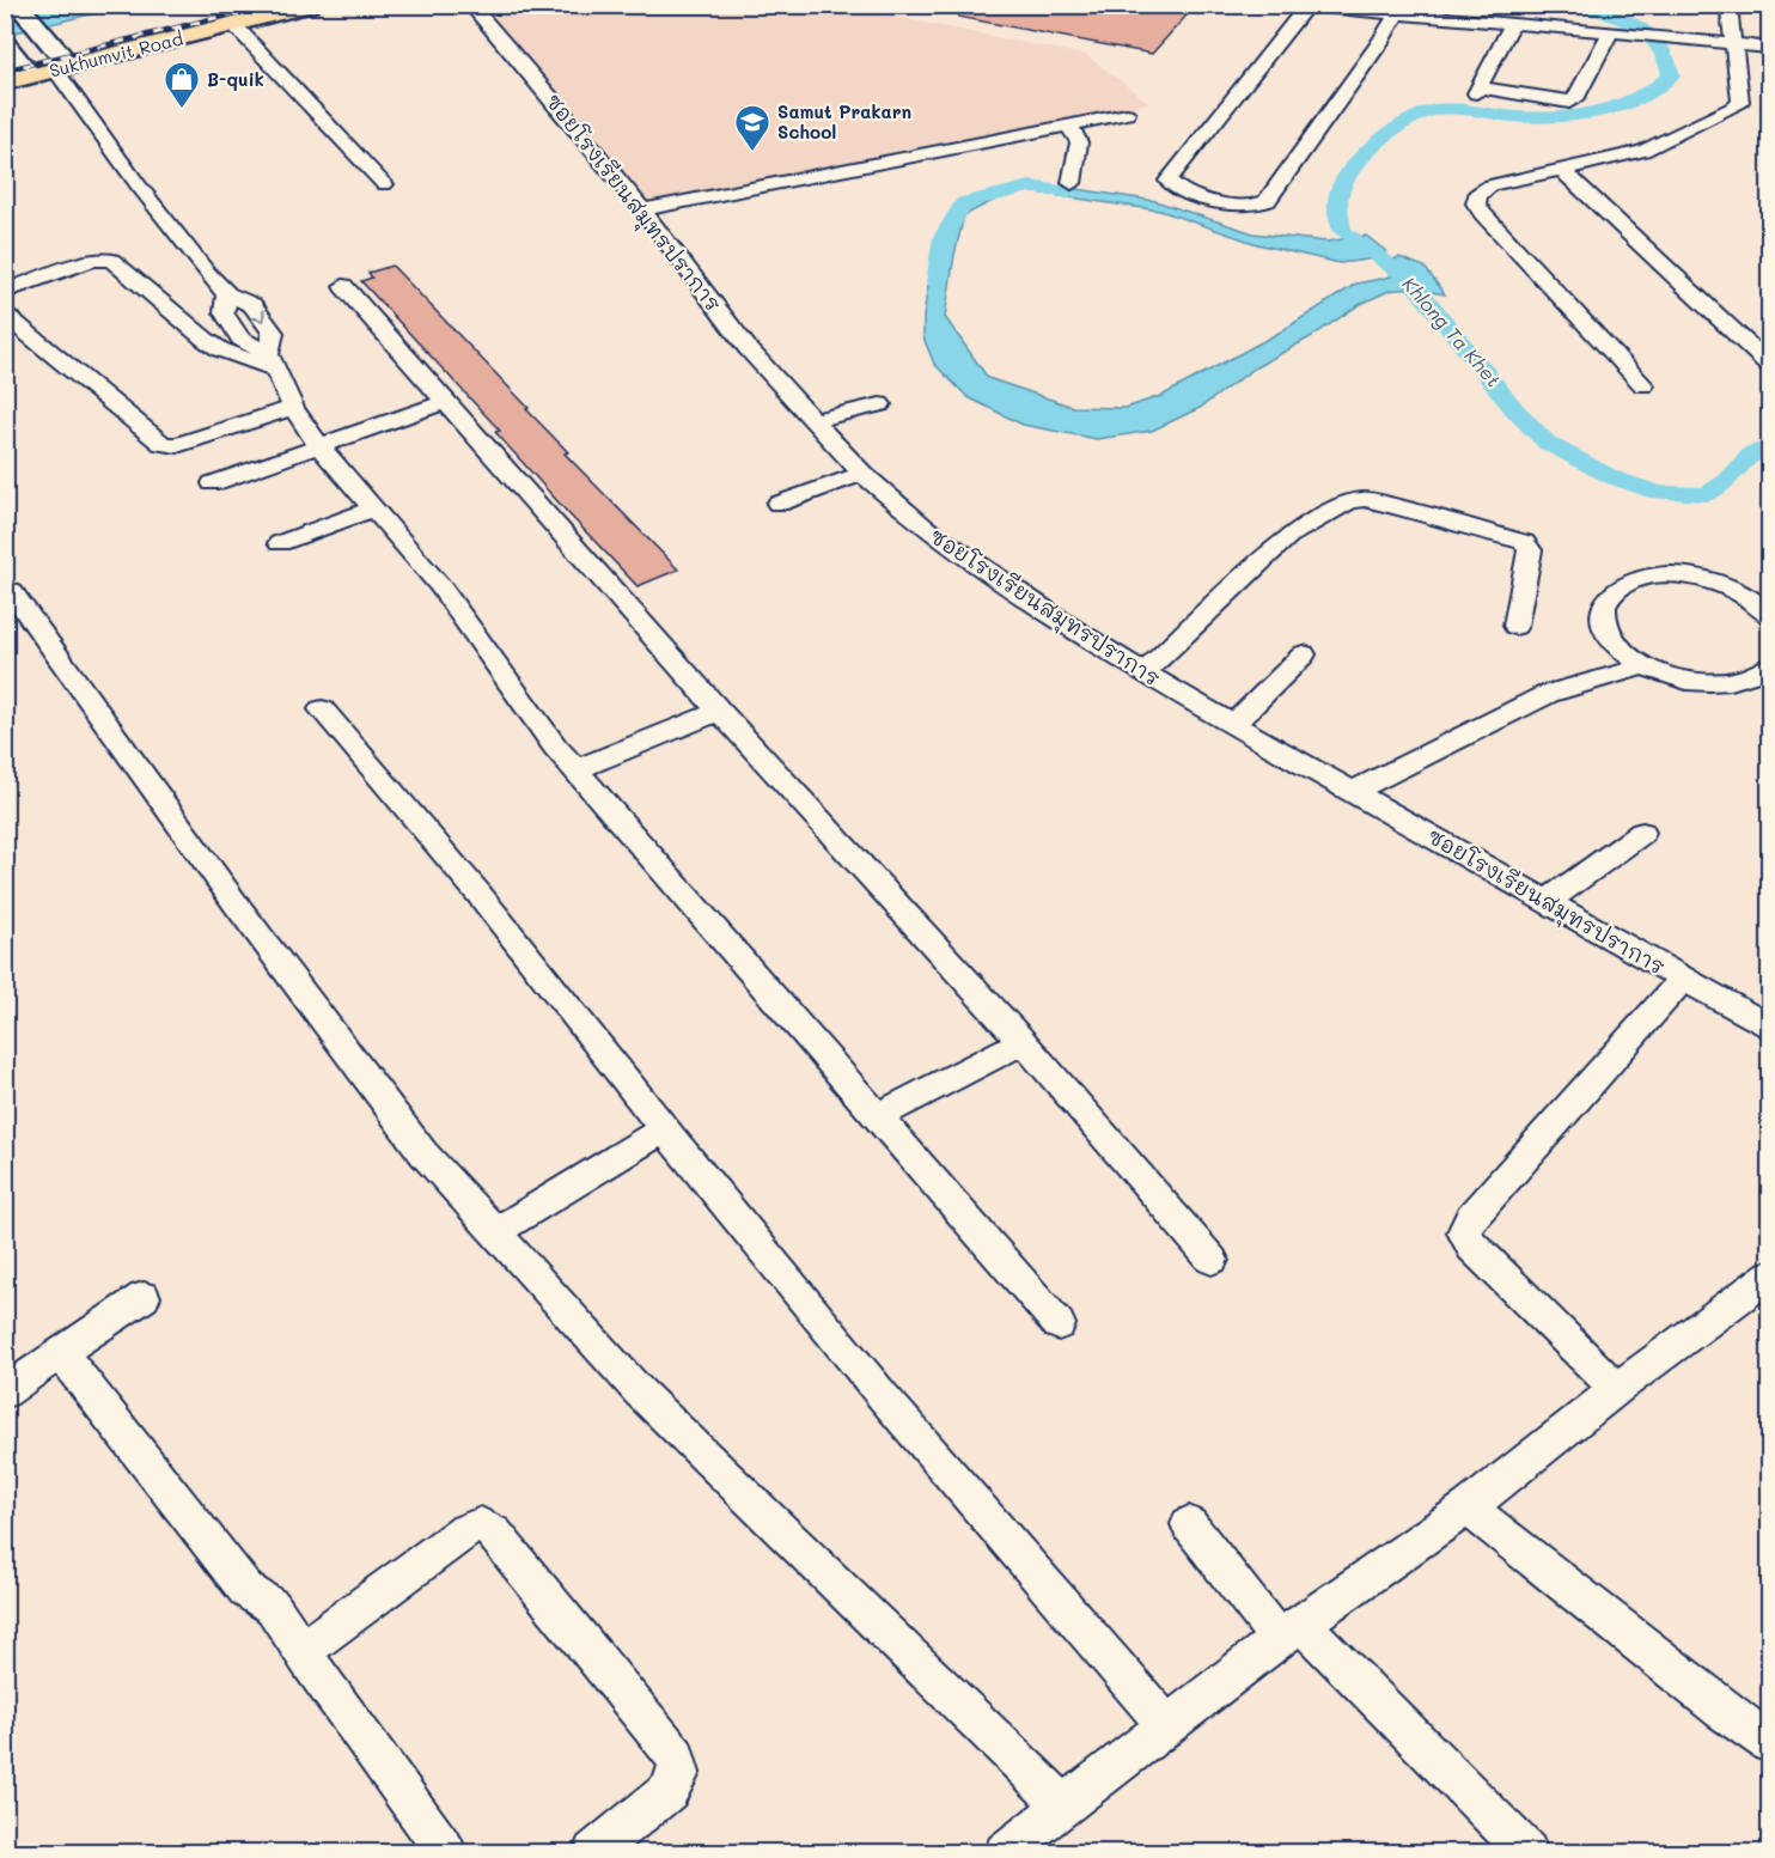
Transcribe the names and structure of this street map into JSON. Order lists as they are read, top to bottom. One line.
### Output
{"streets":{"highway":["Sukhumvit Road"],"street":["ซอยโรงเรียนสมุทรปราการ"]},"water":["Khlong Ta Khet"],"places":{"shop":["B-quik"],"school or university":["Samut Prakarn School"]}}
